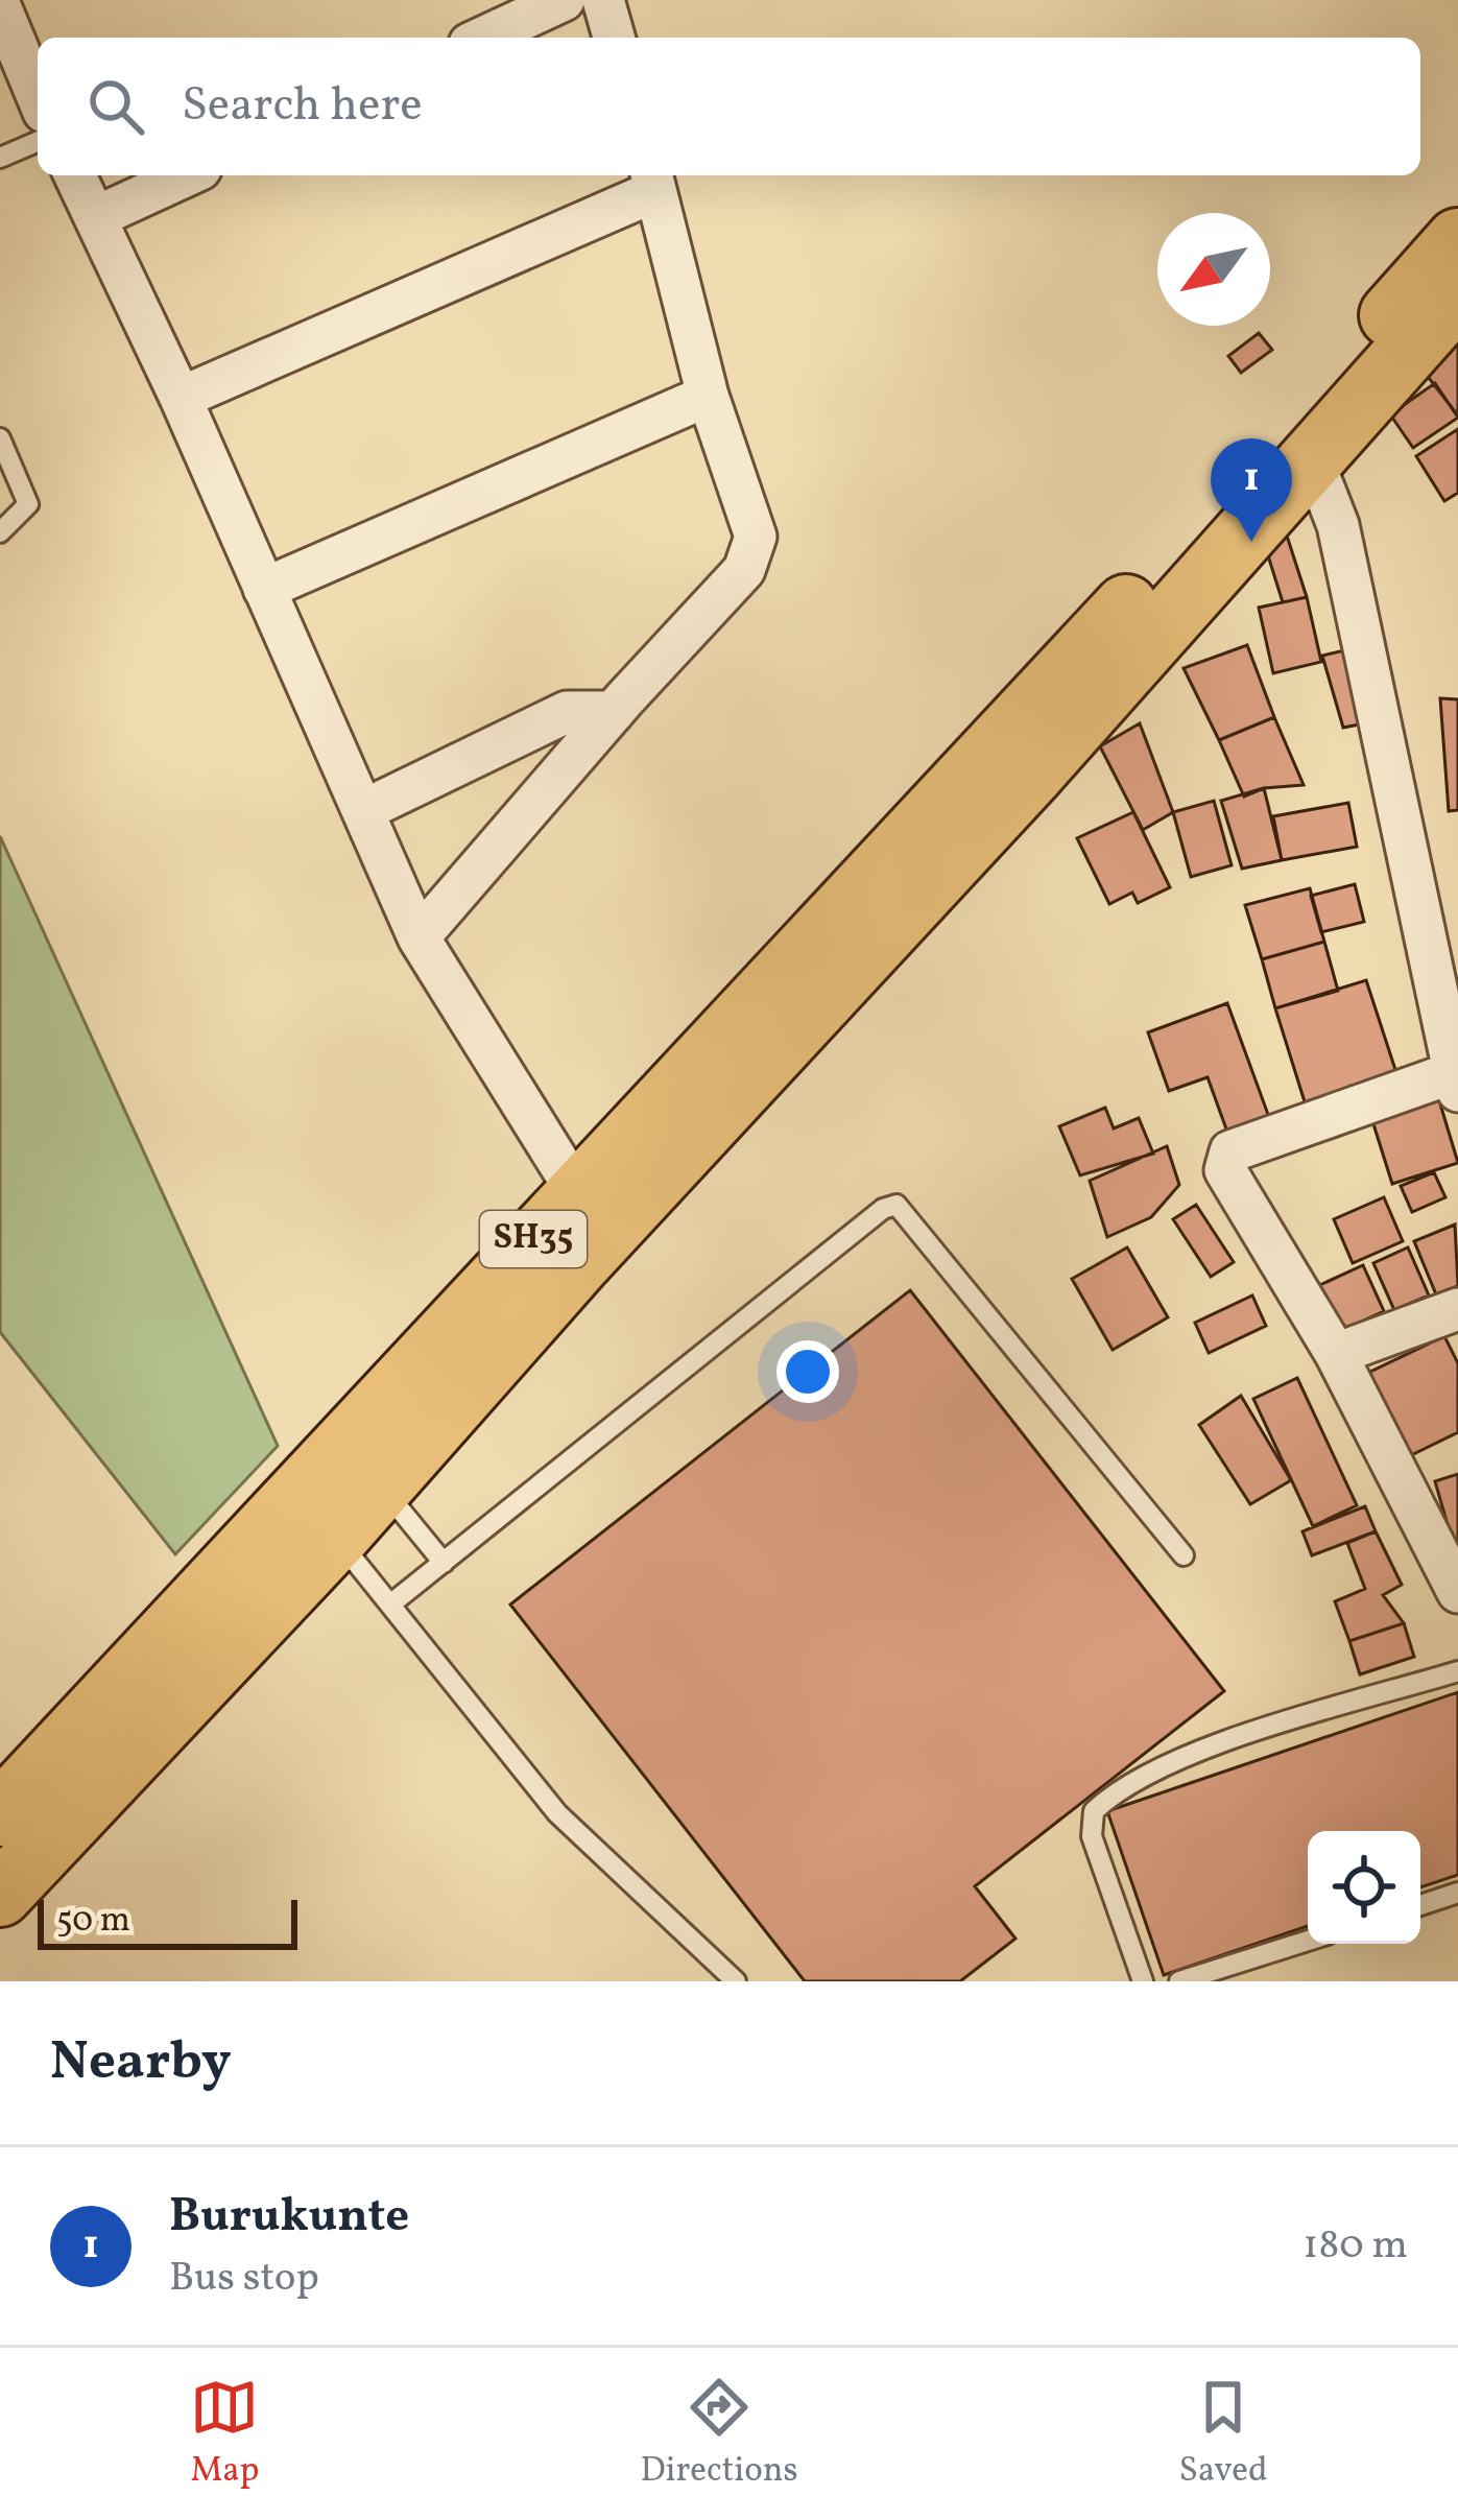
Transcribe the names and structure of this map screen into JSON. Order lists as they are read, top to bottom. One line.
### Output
{"streets":{"main road":["SH35"]},"scale_bar":"50 m","north":"bottom left","page":{"search":"Search here","pins":"1","scale":"50 m","heading":"Nearby","list":[{"mark":"1","name":"Burukunte","note":"Bus stop","value":"180 m"}],"nav":["Map","Directions","Saved"]}}
